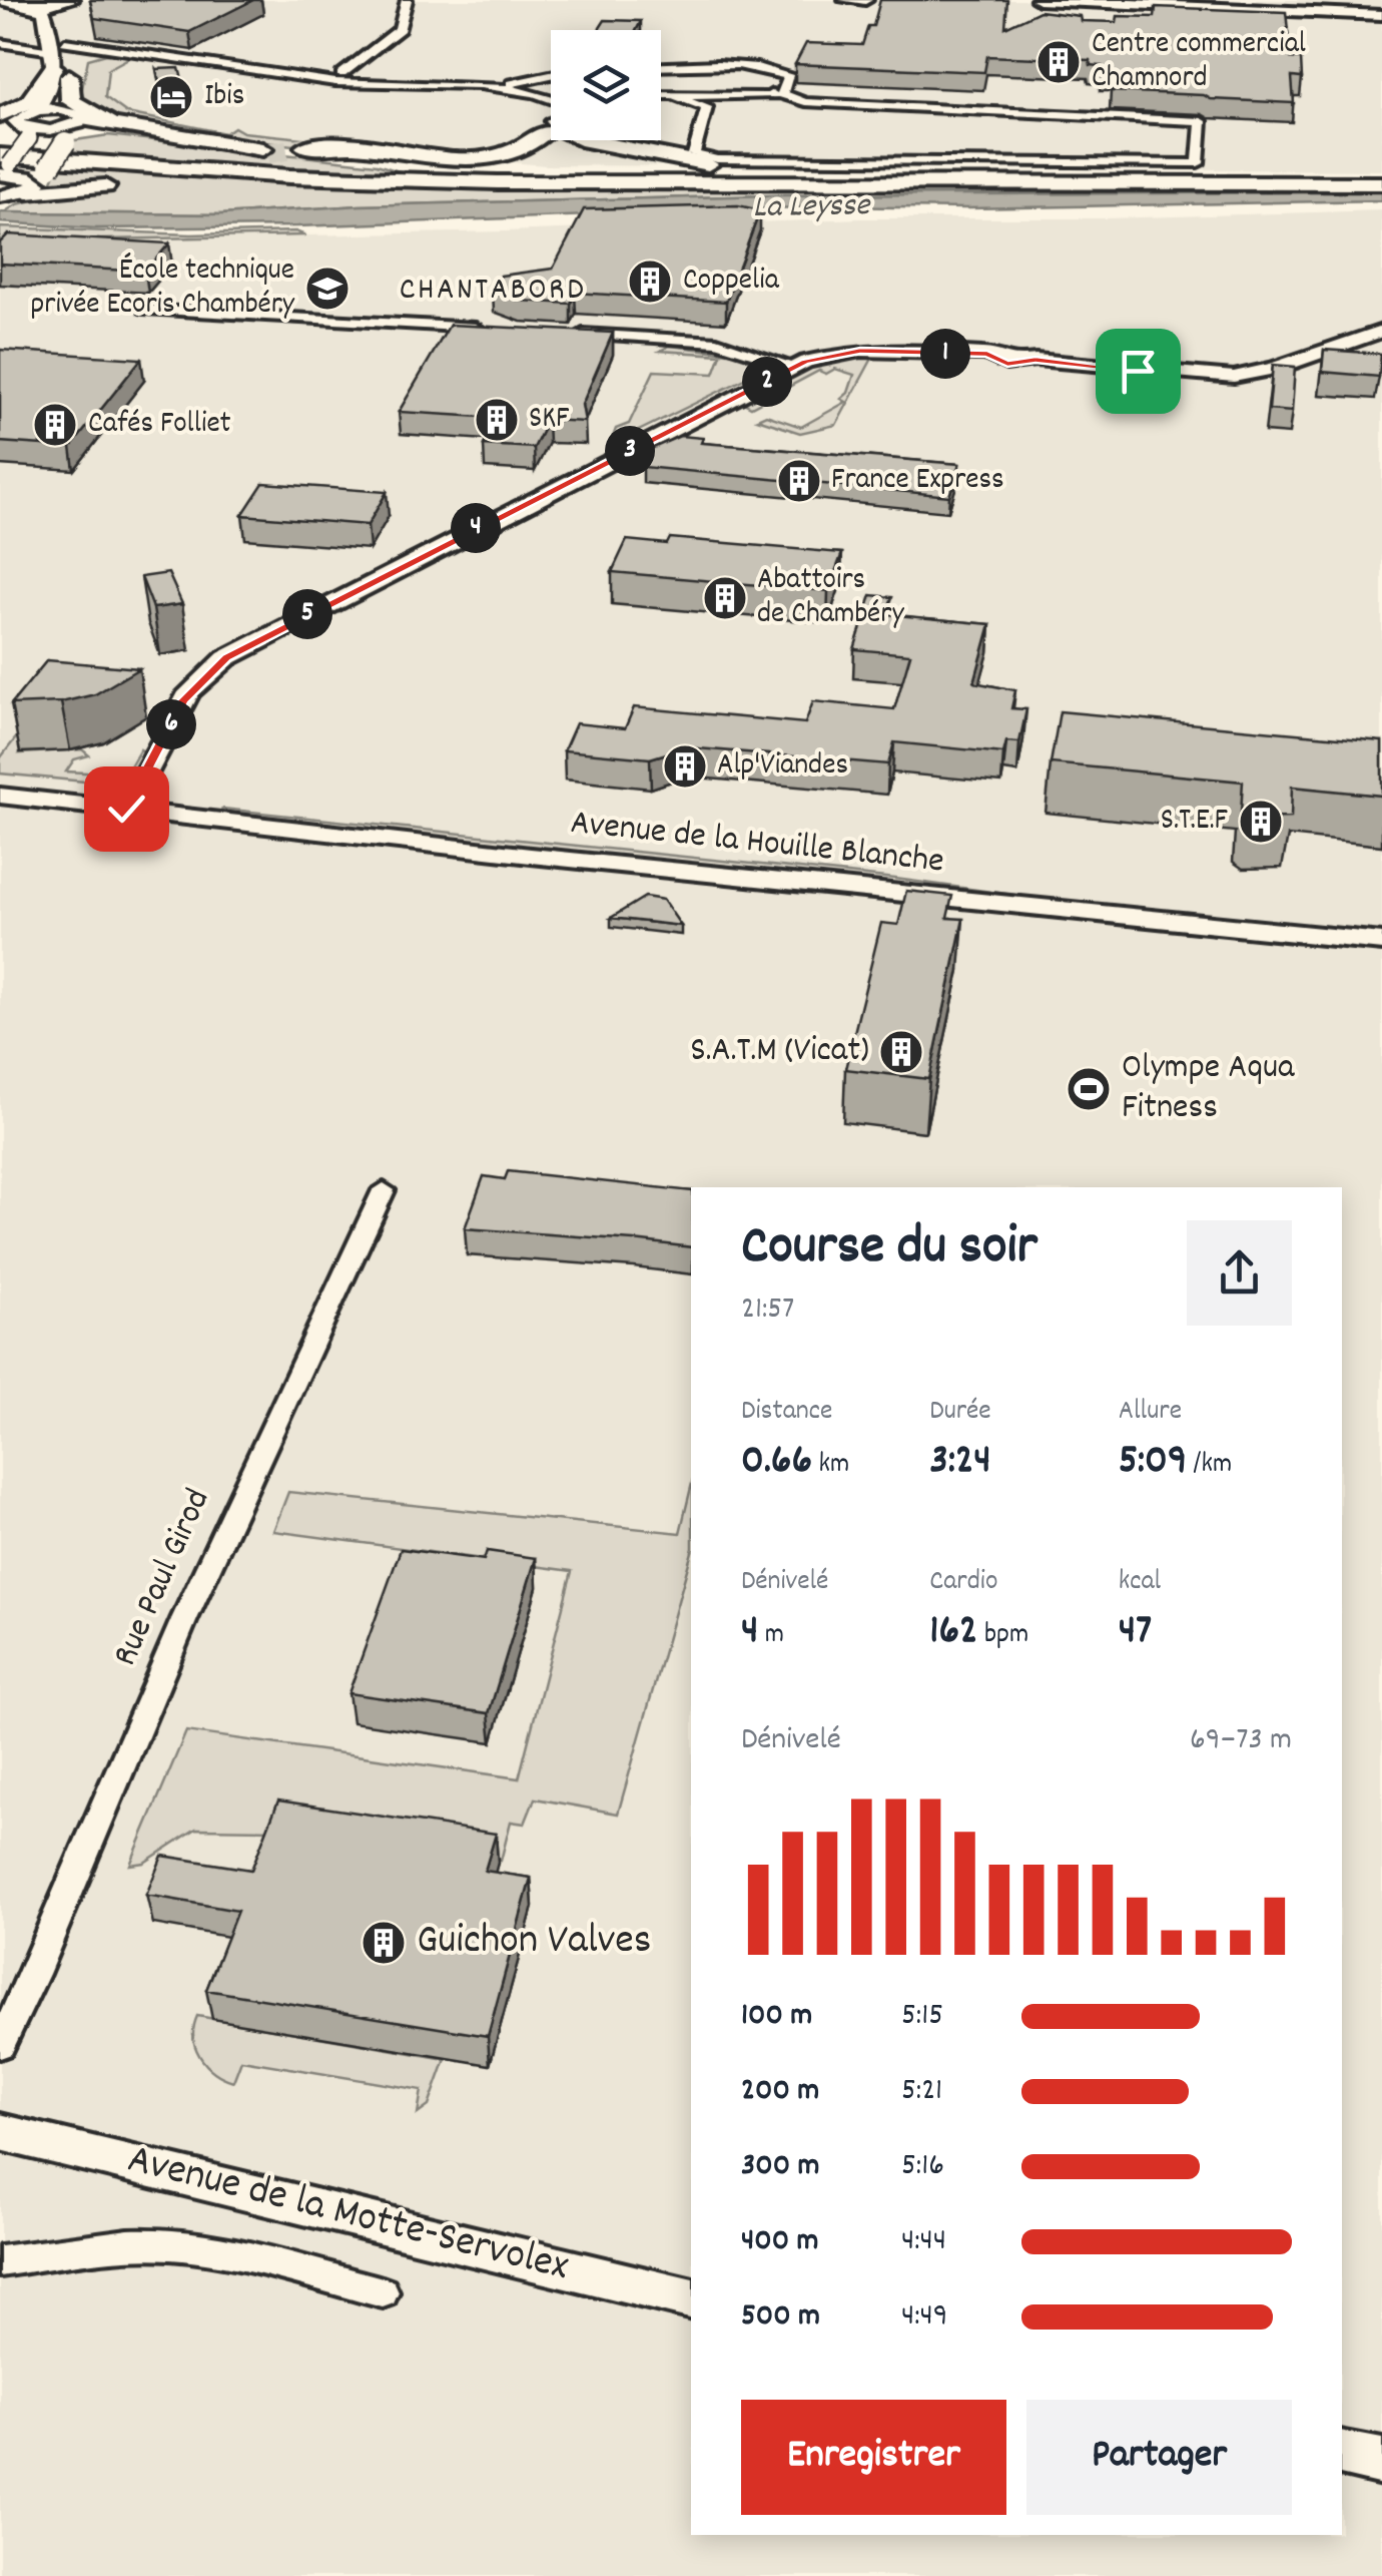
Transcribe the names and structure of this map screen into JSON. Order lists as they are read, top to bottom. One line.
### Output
{"streets":{"main road":["Avenue de la Houille Blanche","Avenue de la Motte-Servolex"],"street":["Rue Paul Girod"]},"districts":["CHANTABORD"],"water":["La Leysse"],"places":{"building":["Centre commercial Chamnord","Coppelia","SKF","Cafés Folliet","France Express","Abattoirs de Chambéry","Alp'Viandes","S.T.E.F","S.A.T.M (Vicat)","Guichon Valves"],"hotel":["Ibis"],"school or university":["École technique privée Ecoris Chambéry"],"sports":["Olympe Aqua Fitness"]},"page":{"pins":["1","2","3","4","5","6"],"heading":["Course du soir","21:57"],"stats":[["Distance","0.66 km"],["Durée","3:24"],["Allure","5:09 /km"],["Dénivelé","4 m"],["Cardio","162 bpm"],["kcal","47"]],"chart":["Dénivelé","69–73 m"],"list":[{"name":"100 m","note":"5:15"},{"name":"200 m","note":"5:21"},{"name":"300 m","note":"5:16"},{"name":"400 m","note":"4:44"},{"name":"500 m","note":"4:49"}],"buttons":["Enregistrer","Partager"]}}
